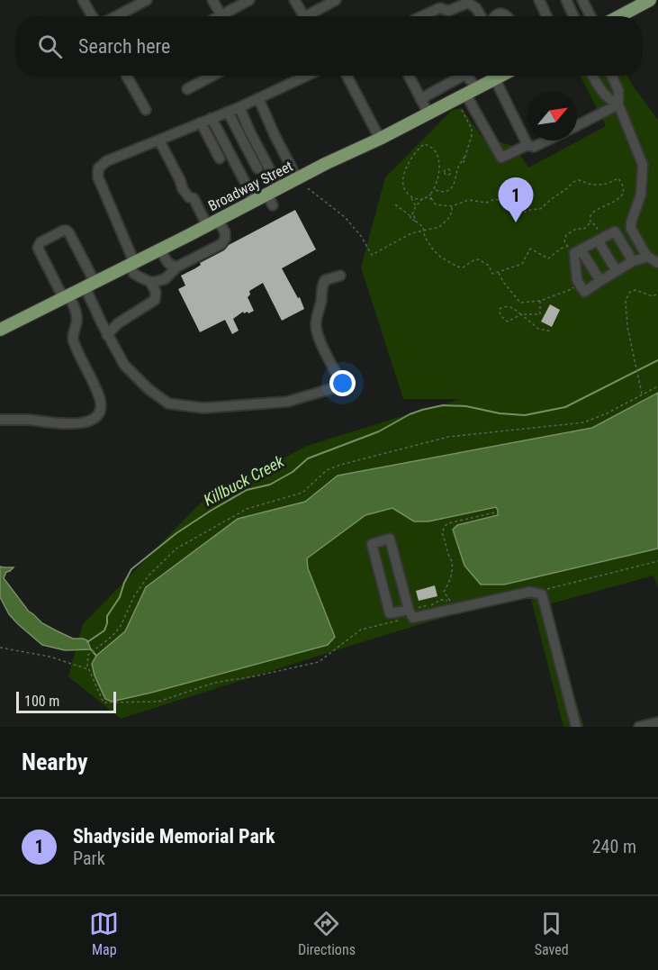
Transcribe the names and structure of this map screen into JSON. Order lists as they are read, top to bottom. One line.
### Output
{"streets":{"main road":["Broadway Street"]},"water":["Killbuck Creek"],"scale_bar":"100 m","north":"top right","page":{"search":"Search here","pins":"1","scale":"100 m","heading":"Nearby","list":[{"mark":"1","name":"Shadyside Memorial Park","note":"Park","value":"240 m"}],"nav":["Map","Directions","Saved"]}}
